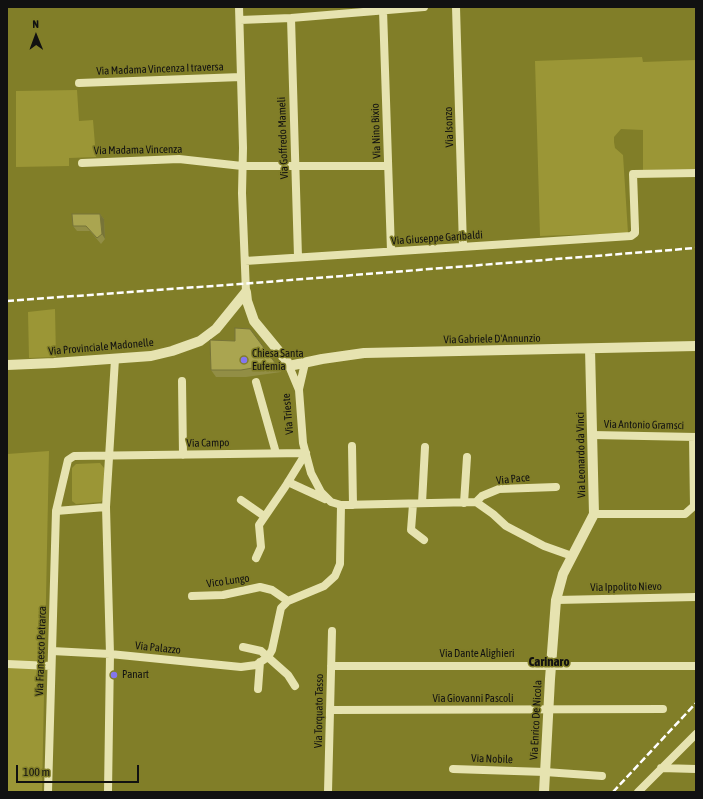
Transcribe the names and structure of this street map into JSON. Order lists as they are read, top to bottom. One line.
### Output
{"streets":{"street":["Via Madama Vincenza I traversa","Via Isonzo","Via Nino Bixio","Via Goffredo Mameli","Via Madama Vincenza","Via Giuseppe Garibaldi","Via Gabriele D'Annunzio","Via Provinciale Madonelle","Via Trieste","Via Antonio Gramsci","Via Campo","Via Leonardo da Vinci","Via Pace","Vico Lungo","Via Ippolito Nievo","Via Palazzo","Via Francesco Petrarca","Via Dante Alighieri","Via Giovanni Pascoli","Via Torquato Tasso","Via Enrico De Nicola","Via Nobile"]},"crossings":[["Via Isonzo","Via Giuseppe Garibaldi"],["Via Nino Bixio","Via Madama Vincenza"],["Via Nino Bixio","Via Giuseppe Garibaldi"],["Via Goffredo Mameli","Via Madama Vincenza"],["Via Goffredo Mameli","Via Giuseppe Garibaldi"],["Via Gabriele D'Annunzio","Via Trieste"],["Via Gabriele D'Annunzio","Via Leonardo da Vinci"],["Via Provinciale Madonelle","Via Trieste"],["Via Trieste","Via Campo"],["Via Antonio Gramsci","Via Leonardo da Vinci"],["Via Campo","Via Francesco Petrarca"],["Via Leonardo da Vinci","Via Enrico De Nicola"],["Via Ippolito Nievo","Via Enrico De Nicola"],["Via Palazzo","Via Francesco Petrarca"],["Via Dante Alighieri","Via Torquato Tasso"],["Via Dante Alighieri","Via Enrico De Nicola"],["Via Giovanni Pascoli","Via Torquato Tasso"],["Via Giovanni Pascoli","Via Enrico De Nicola"],["Via Enrico De Nicola","Via Nobile"]],"districts":["Carinaro"],"places":["Chiesa Santa Eufemia","Panart"],"scale_bar":"100 m","north":"top"}
